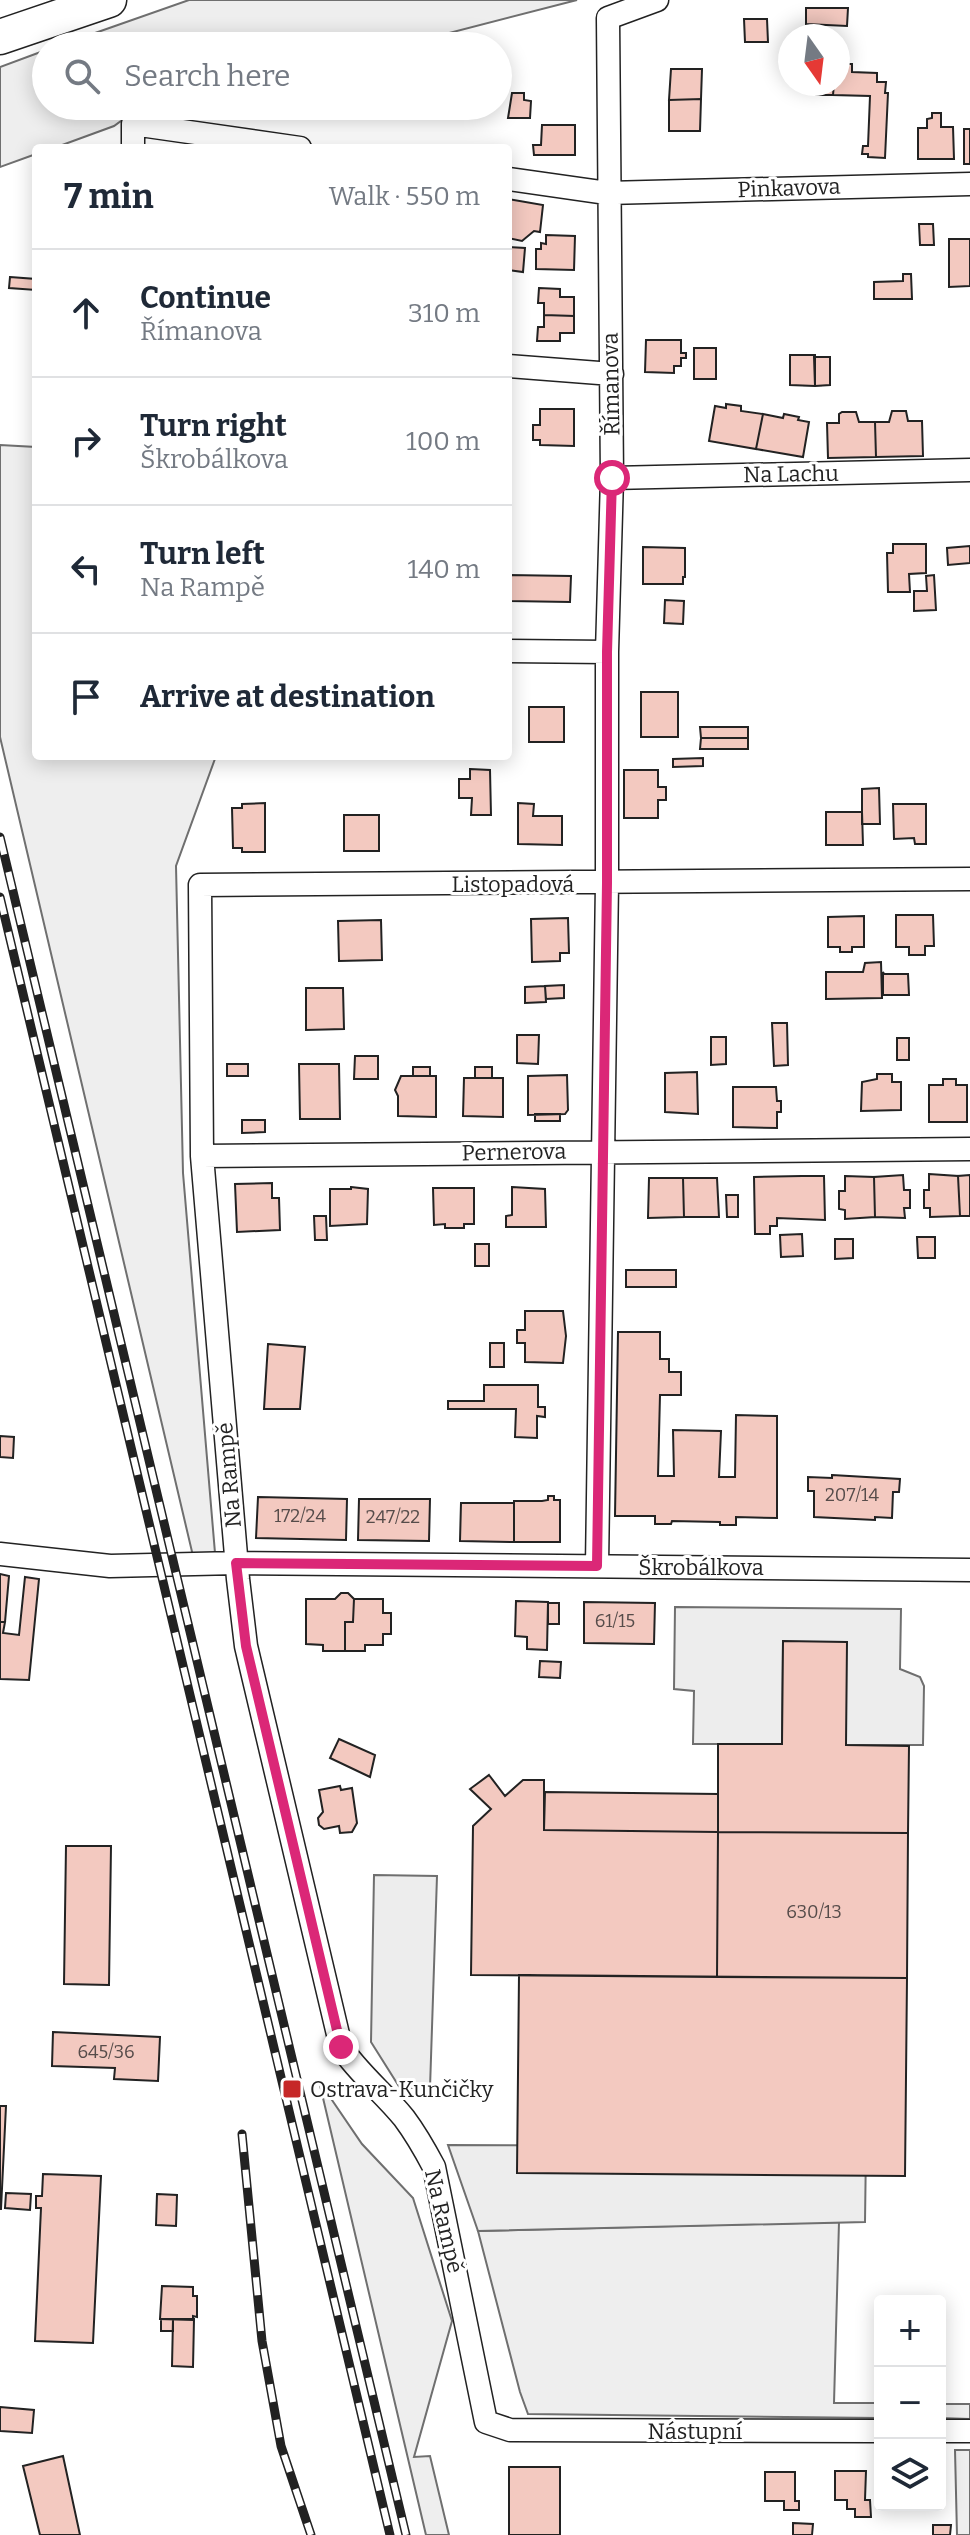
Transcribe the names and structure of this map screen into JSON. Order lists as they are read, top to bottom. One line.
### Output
{"streets":{"street":["Pinkavova","Římanova","Na Lachu","Listopadová","Pernerova","Na Rampě","Škrobálkova","Nástupní"]},"crossings":[["Pinkavova","Římanova"],["Římanova","Na Lachu"],["Římanova","Listopadová"],["Římanova","Pernerova"],["Římanova","Škrobálkova"],["Listopadová","Na Rampě"],["Pernerova","Na Rampě"],["Na Rampě","Škrobálkova"],["Na Rampě","Nástupní"]],"places":{"transit":["Ostrava-Kunčičky"]},"house_numbers":["207/14","172/24","247/22","61/15","630/13","645/36"],"north":"bottom","page":{"search":"Search here","heading":["7 min","Walk · 550 m"],"list":[["Continue","Římanova","310 m"],["Turn right","Škrobálkova","100 m"],["Turn left","Na Rampě","140 m"],"Arrive at destination"],"map_buttons":["+","−"]}}
